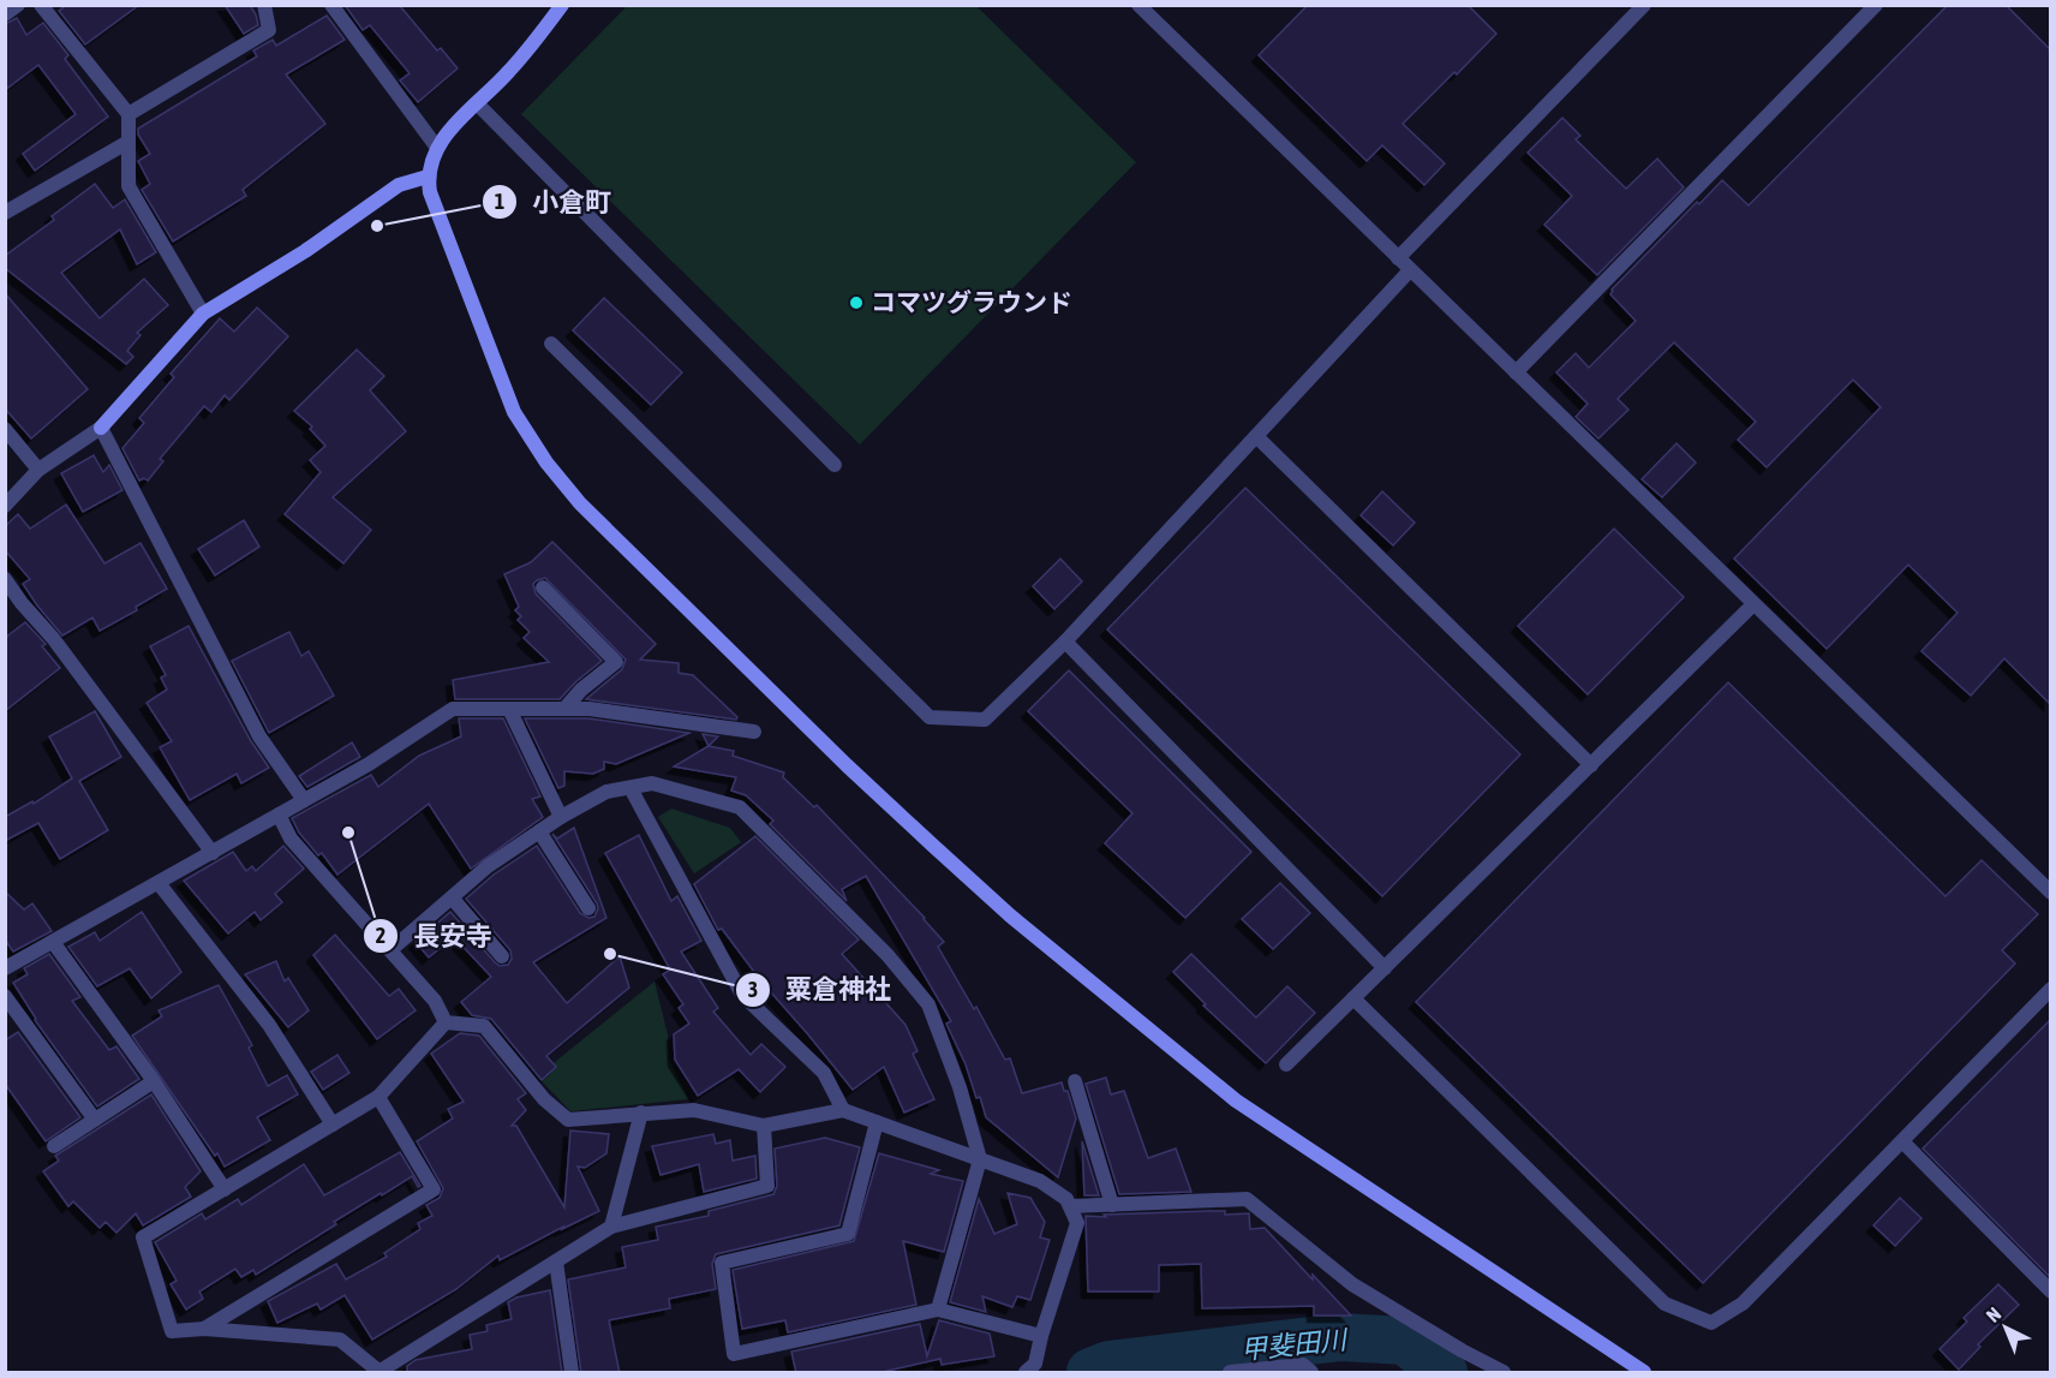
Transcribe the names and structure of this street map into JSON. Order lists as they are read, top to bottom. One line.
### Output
{"water":["甲斐田川"],"places":["小倉町","コマツグラウンド","長安寺","粟倉神社"],"north":"top left"}
